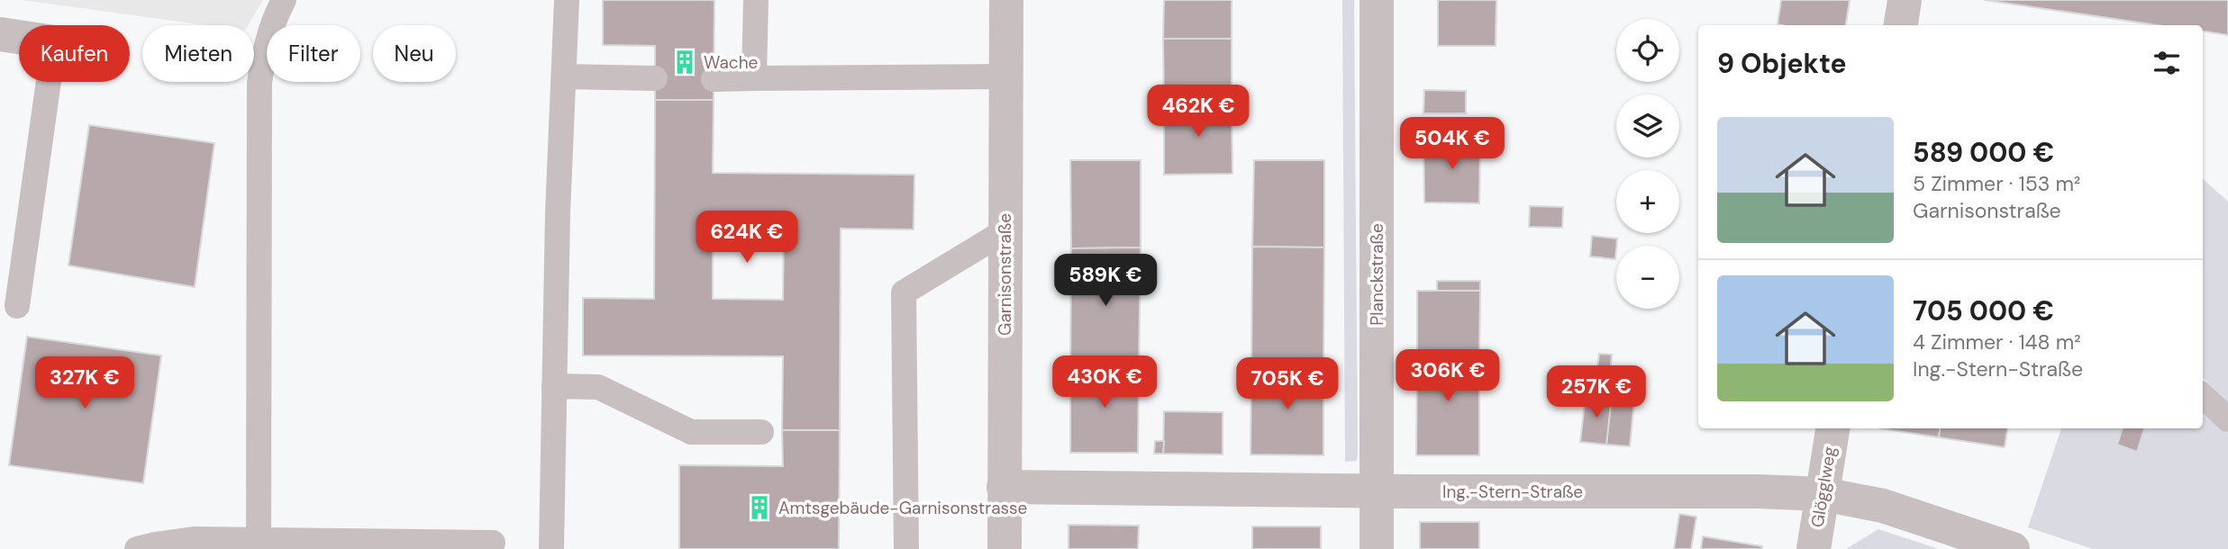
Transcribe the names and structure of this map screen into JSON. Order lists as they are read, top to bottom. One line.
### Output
{"streets":{"street":["Garnisonstraße","Planckstraße","Glögglweg","Ing.-Stern-Straße"]},"crossings":[["Garnisonstraße","Ing.-Stern-Straße"],["Planckstraße","Ing.-Stern-Straße"],["Glögglweg","Ing.-Stern-Straße"]],"places":{"building":["Wache","Amtsgebäude-Garnisonstrasse"]},"page":{"map_buttons":["+","−"],"chip":["Kaufen","Mieten","Filter","Neu"],"heading":"9 Objekte","price":["462K €","504K €","624K €","589K €","306K €","430K €","327K €","705K €","257K €"],"list":[{"name":"589 000 €","note":"5 Zimmer · 153 m² · Garnisonstraße"},{"name":"705 000 €","note":"4 Zimmer · 148 m² · Ing.-Stern-Straße"}]}}
